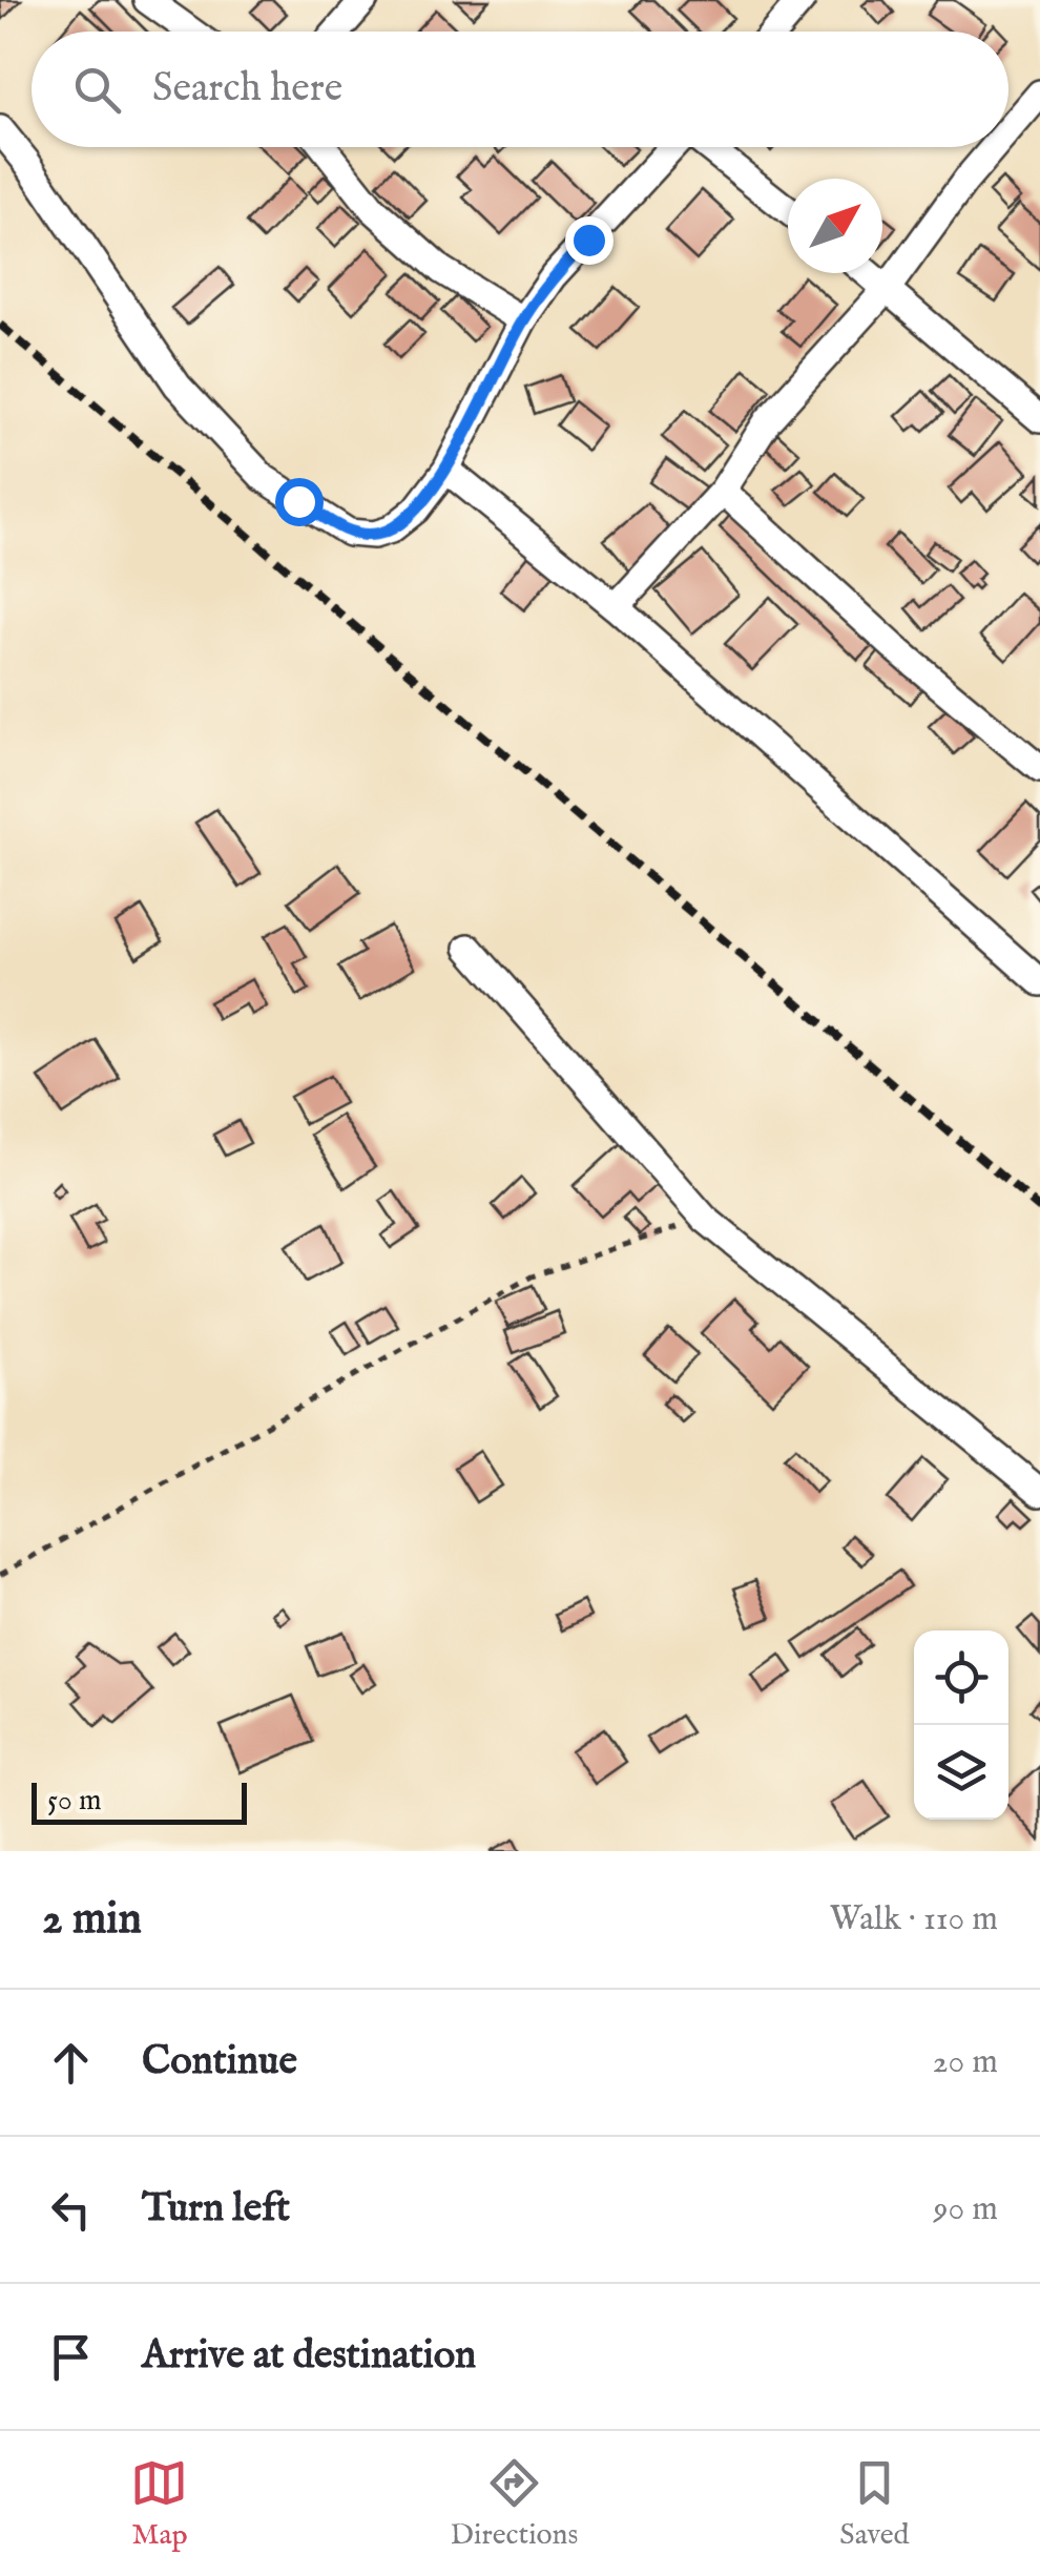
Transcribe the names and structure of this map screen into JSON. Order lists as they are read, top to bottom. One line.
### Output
{"scale_bar":"50 m","north":"top right","page":{"search":"Search here","scale":"50 m","heading":["2 min","Walk · 110 m"],"list":[["Continue","20 m"],["Turn left","90 m"],"Arrive at destination"],"nav":["Map","Directions","Saved"]}}
